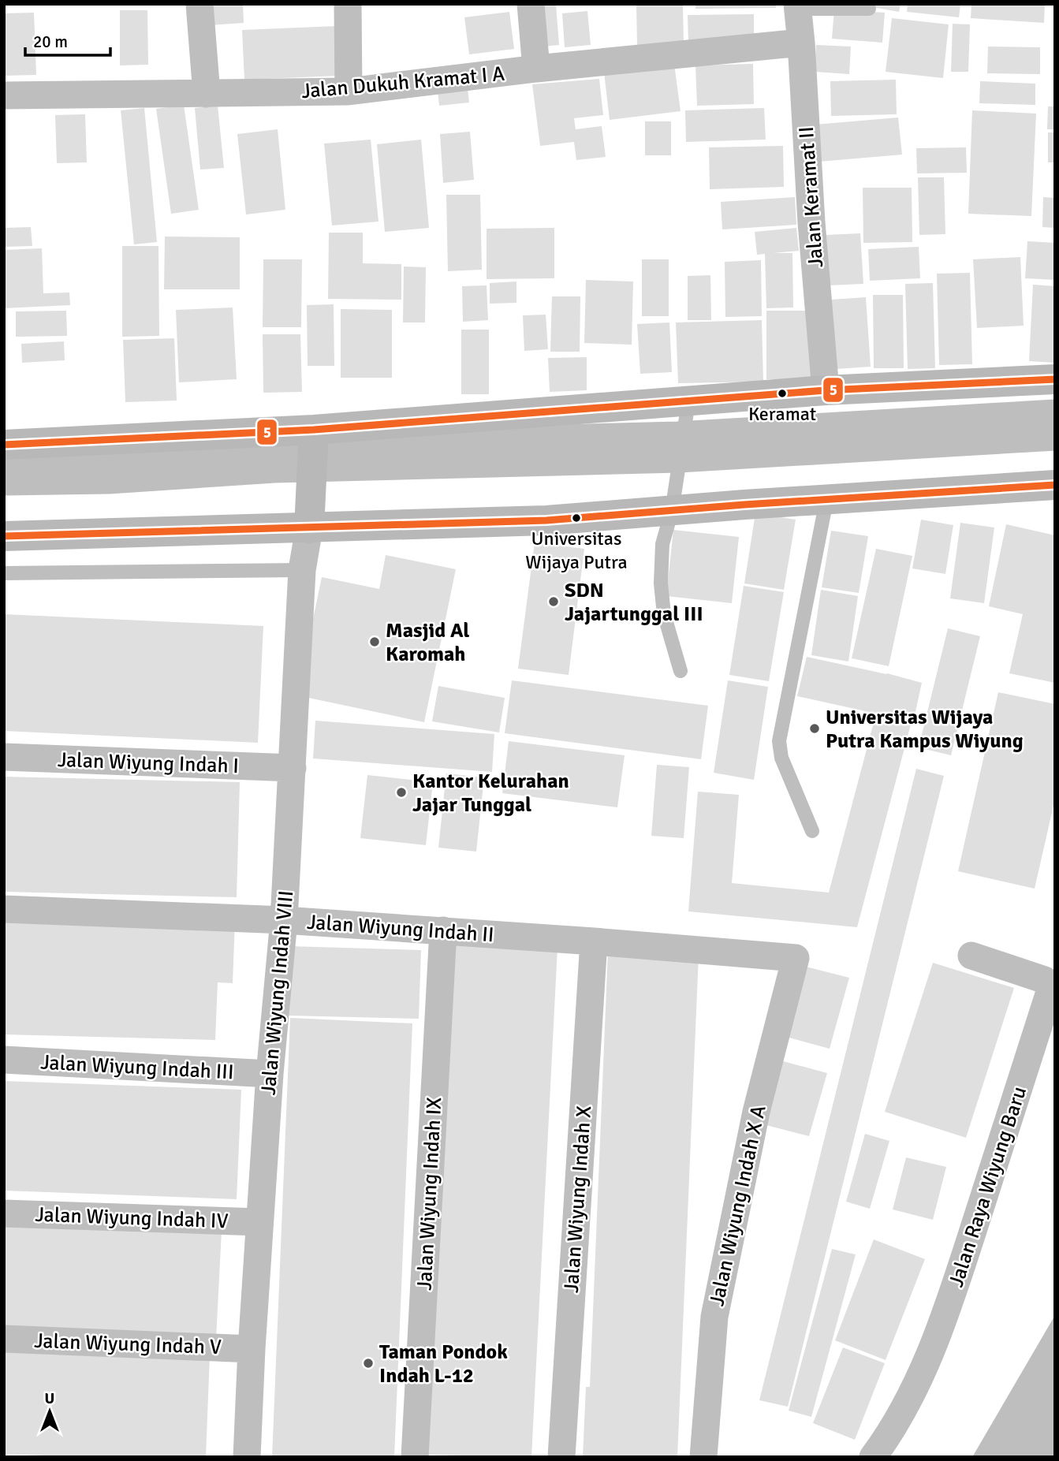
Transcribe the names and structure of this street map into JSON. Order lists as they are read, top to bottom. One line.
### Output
{"streets":{"street":["Jalan Dukuh Kramat I A","Jalan Keramat II","Jalan Wiyung Indah I","Jalan Wiyung Indah II","Jalan Wiyung Indah VIII","Jalan Wiyung Indah III","Jalan Raya Wiyung Baru","Jalan Wiyung Indah IX","Jalan Wiyung Indah X","Jalan Wiyung Indah X A","Jalan Wiyung Indah IV","Jalan Wiyung Indah V"]},"crossings":[["Jalan Dukuh Kramat I A","Jalan Keramat II"],["Jalan Wiyung Indah I","Jalan Wiyung Indah VIII"],["Jalan Wiyung Indah II","Jalan Wiyung Indah VIII"],["Jalan Wiyung Indah II","Jalan Wiyung Indah IX"],["Jalan Wiyung Indah II","Jalan Wiyung Indah X"],["Jalan Wiyung Indah II","Jalan Wiyung Indah X A"],["Jalan Wiyung Indah VIII","Jalan Wiyung Indah III"],["Jalan Wiyung Indah VIII","Jalan Wiyung Indah IV"],["Jalan Wiyung Indah VIII","Jalan Wiyung Indah V"]],"places":["Keramat","Universitas Wijaya Putra","SDN Jajartunggal III","Masjid Al Karomah","Universitas Wijaya Putra Kampus Wiyung","Kantor Kelurahan Jajar Tunggal","Taman Pondok Indah L-12"],"lines":["transit line 5"],"scale_bar":"20 m","north":"top"}
